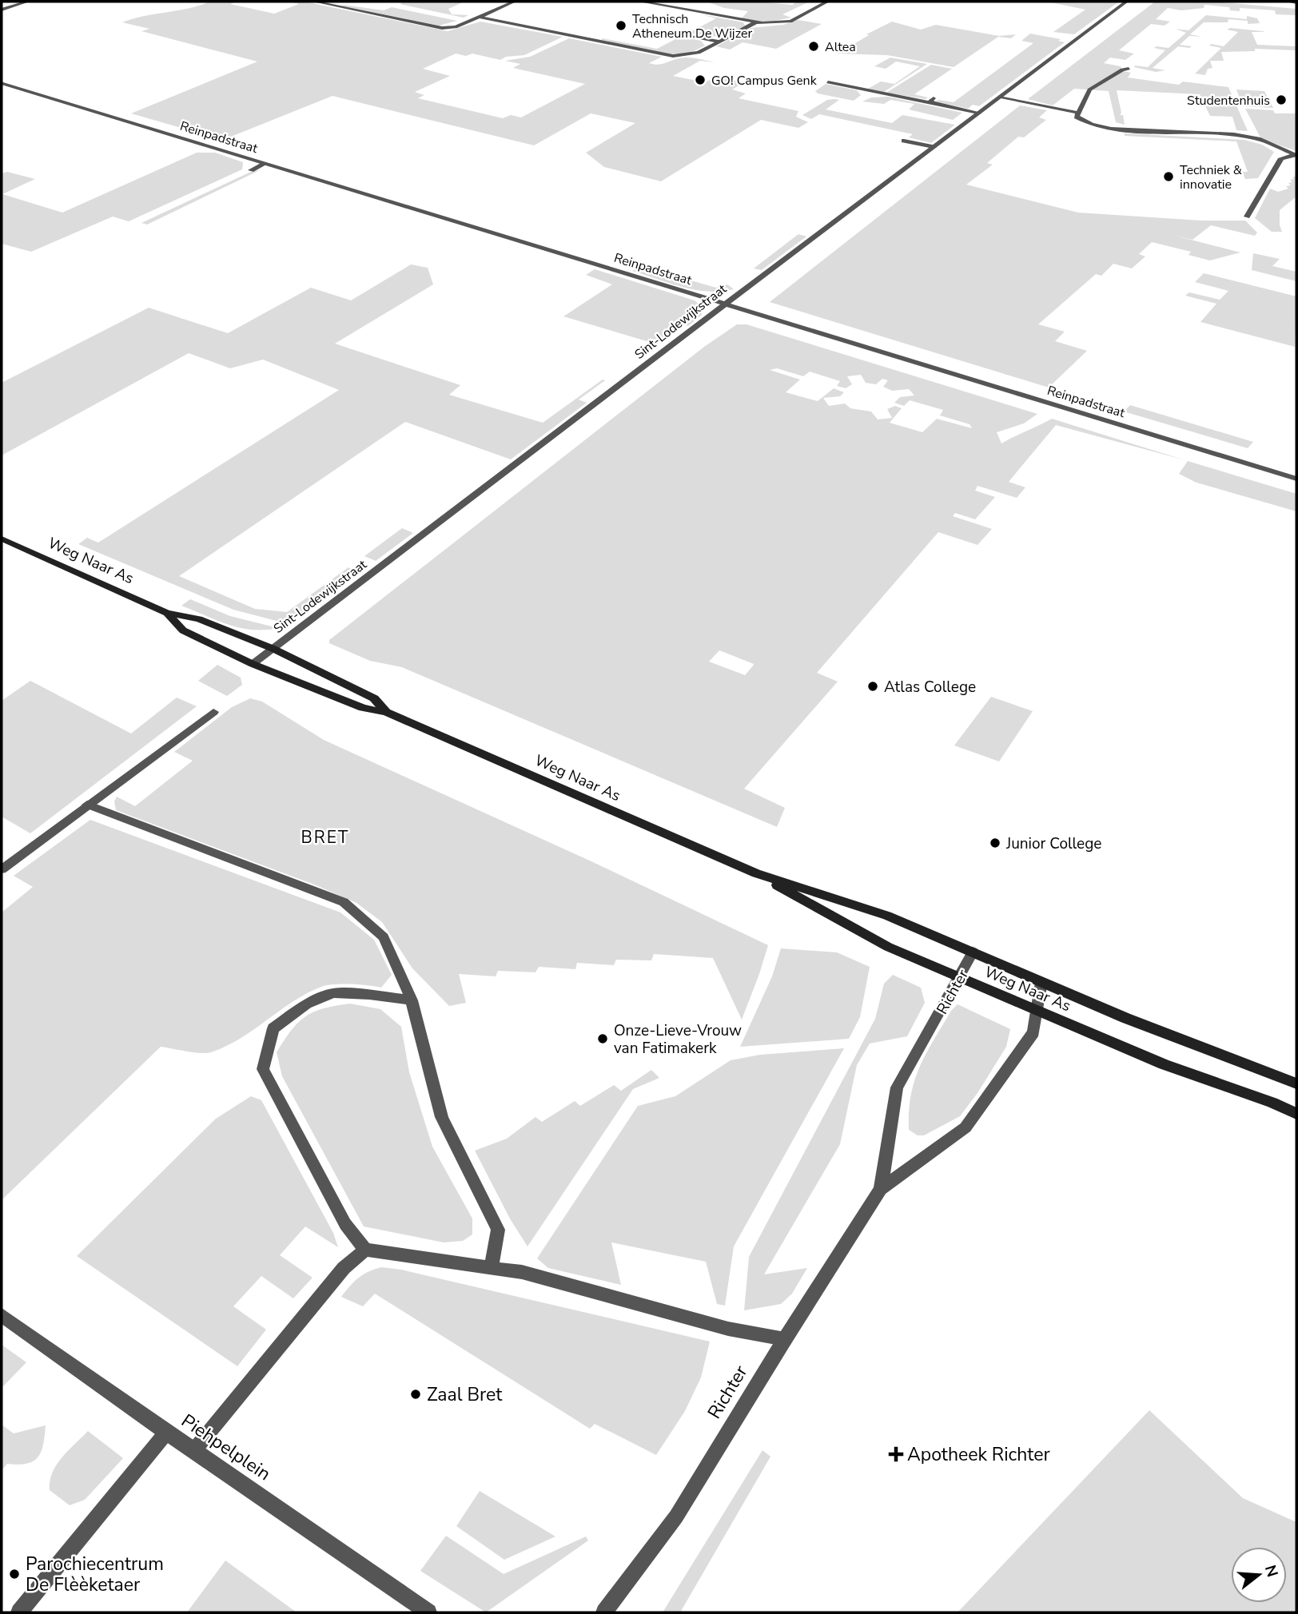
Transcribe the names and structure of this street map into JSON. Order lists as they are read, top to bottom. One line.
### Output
{"streets":{"main road":["Weg Naar As"],"street":["Reinpadstraat","Sint-Lodewijkstraat","Richter","Piehpelplein"]},"crossings":[["Reinpadstraat","Sint-Lodewijkstraat"],["Sint-Lodewijkstraat","Weg Naar As"],["Weg Naar As","Richter"]],"districts":["BRET"],"places":{"other":["Technisch Atheneum De Wijzer","Altea","GO! Campus Genk","Studentenhuis","Techniek & innovatie","Atlas College","Junior College","Onze-Lieve-Vrouw van Fatimakerk","Zaal Bret","Parochiecentrum De Flèèketaer"],"health":["Apotheek Richter"]},"north":"right"}
